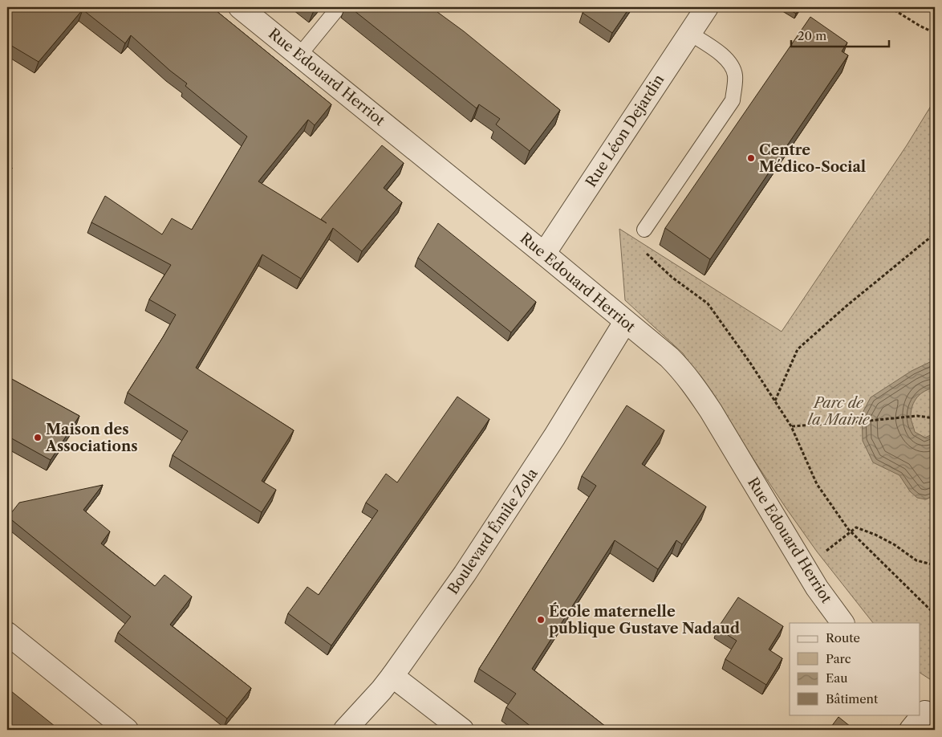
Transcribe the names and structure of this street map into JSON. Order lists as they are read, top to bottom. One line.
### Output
{"streets":{"street":["Rue Edouard Herriot","Rue Léon Dejardin","Boulevard Émile Zola"]},"crossings":[["Rue Edouard Herriot","Rue Léon Dejardin"],["Rue Edouard Herriot","Boulevard Émile Zola"]],"parks":["Parc de la Mairie"],"places":["Centre Médico-Social","Maison des Associations","École maternelle publique Gustave Nadaud"],"legend":["Route","Parc","Eau","Bâtiment"],"scale_bar":"20 m"}
